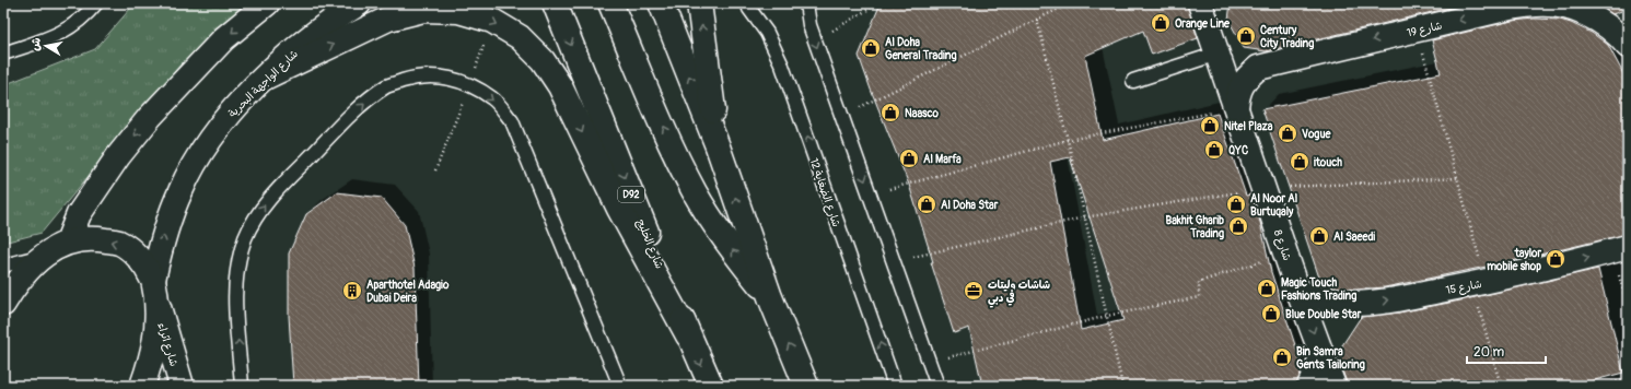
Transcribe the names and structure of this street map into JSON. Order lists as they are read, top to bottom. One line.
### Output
{"streets":{"main road":["شارع 19","شارع الواجهة البحرية","D92","شارع الخليج","شارع 8","شارع 15","شارع اثراء"],"lane":["12 شارع الضغاية"]},"crossings":[["شارع 19","شارع 8"],["شارع 8","شارع 15"]],"one_way":["شارع 19","شارع 15"],"places":{"shop":["Orange Line","Century City Trading","Al Doha General Trading","Naasco","Nitel Plaza","Vogue","QYC","Al Marfa","itouch","Al Doha Star","Al Noor Al Burtuqaly","Bakhit Gharib Trading","Al Saeedi","taylor mobile shop","Magic Touch Fashions Trading","Blue Double Star","Bin Samra Gents Tailoring"],"building":["Aparthotel Adagio Dubai Deira"],"office":["شاشات وليتات في دبي"]},"scale_bar":"20 m","north":"left"}
